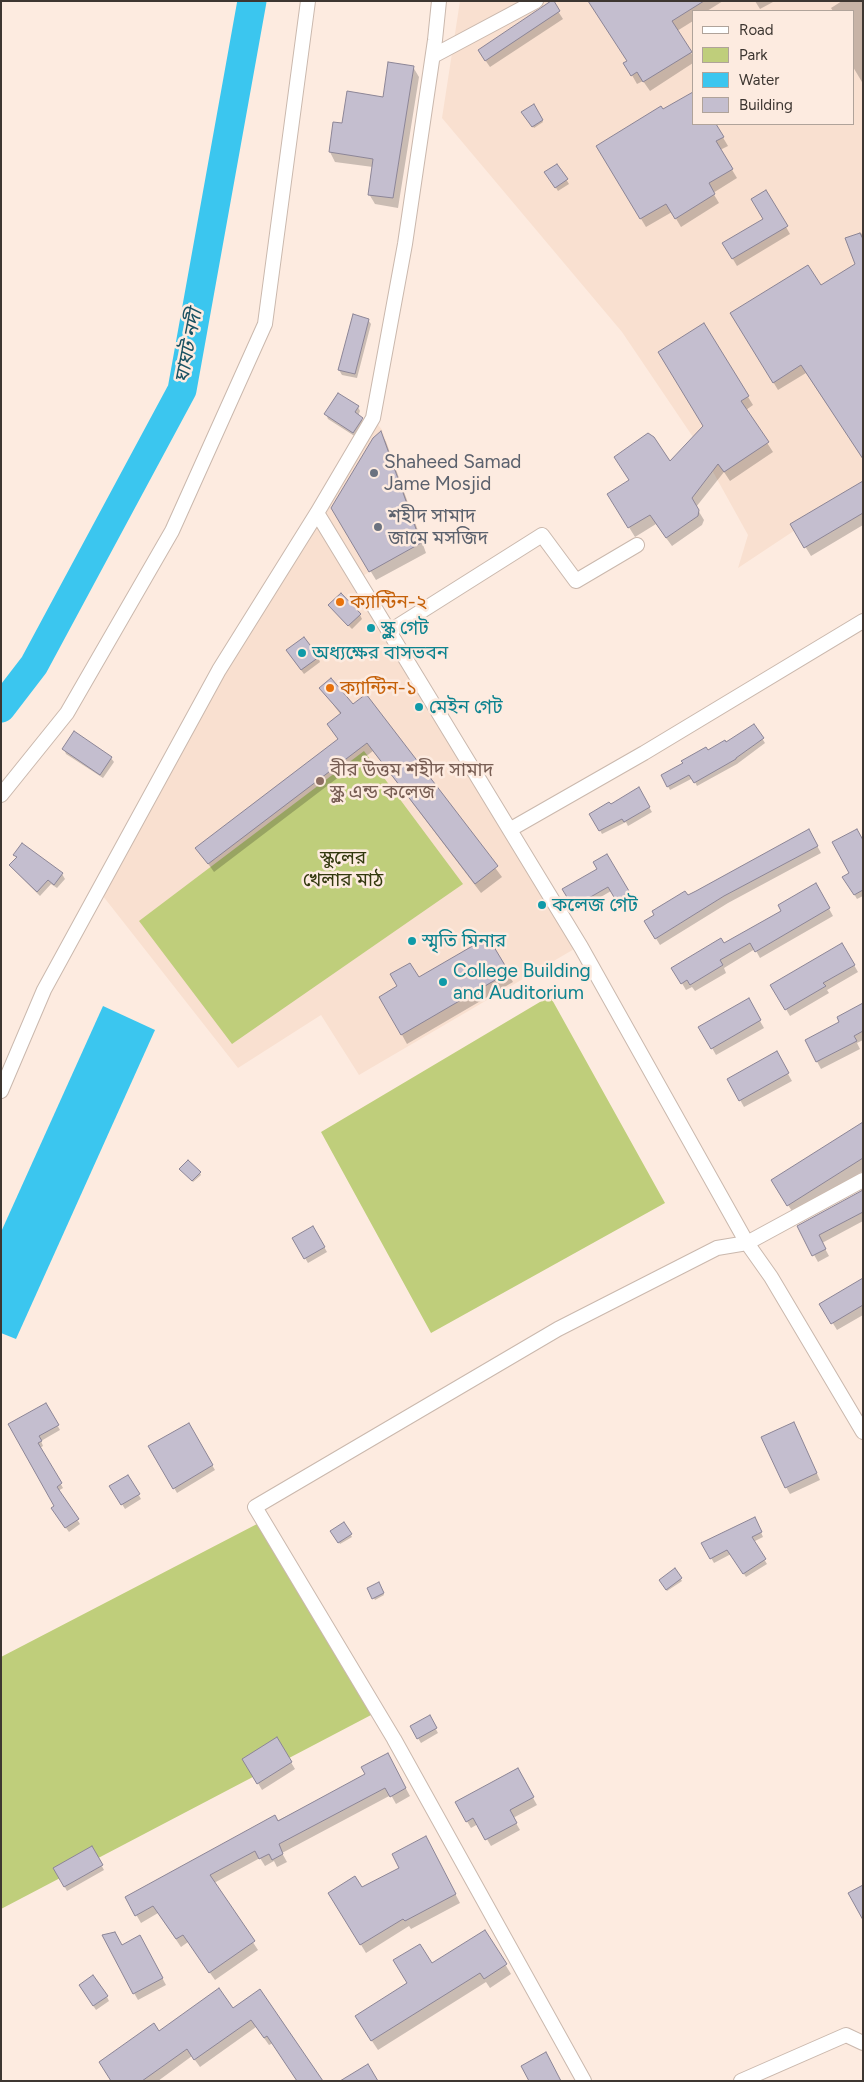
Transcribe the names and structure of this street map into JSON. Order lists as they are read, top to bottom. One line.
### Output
{"water":["ঘাঘট নদী"],"parks":["স্কুলের খেলার মাঠ"],"places":["Shaheed Samad Jame Mosjid","শহীদ সামাদ জামে মসজিদ","ক্যান্টিন-২","স্কুল গেট","অধ্যক্ষের বাসভবন","ক্যান্টিন-১","মেইন গেট","বীর উত্তম শহীদ সামাদ স্কুল এন্ড কলেজ","কলেজ গেট","স্মৃতি মিনার","College Building and Auditorium"],"legend":["Road","Park","Water","Building"]}
